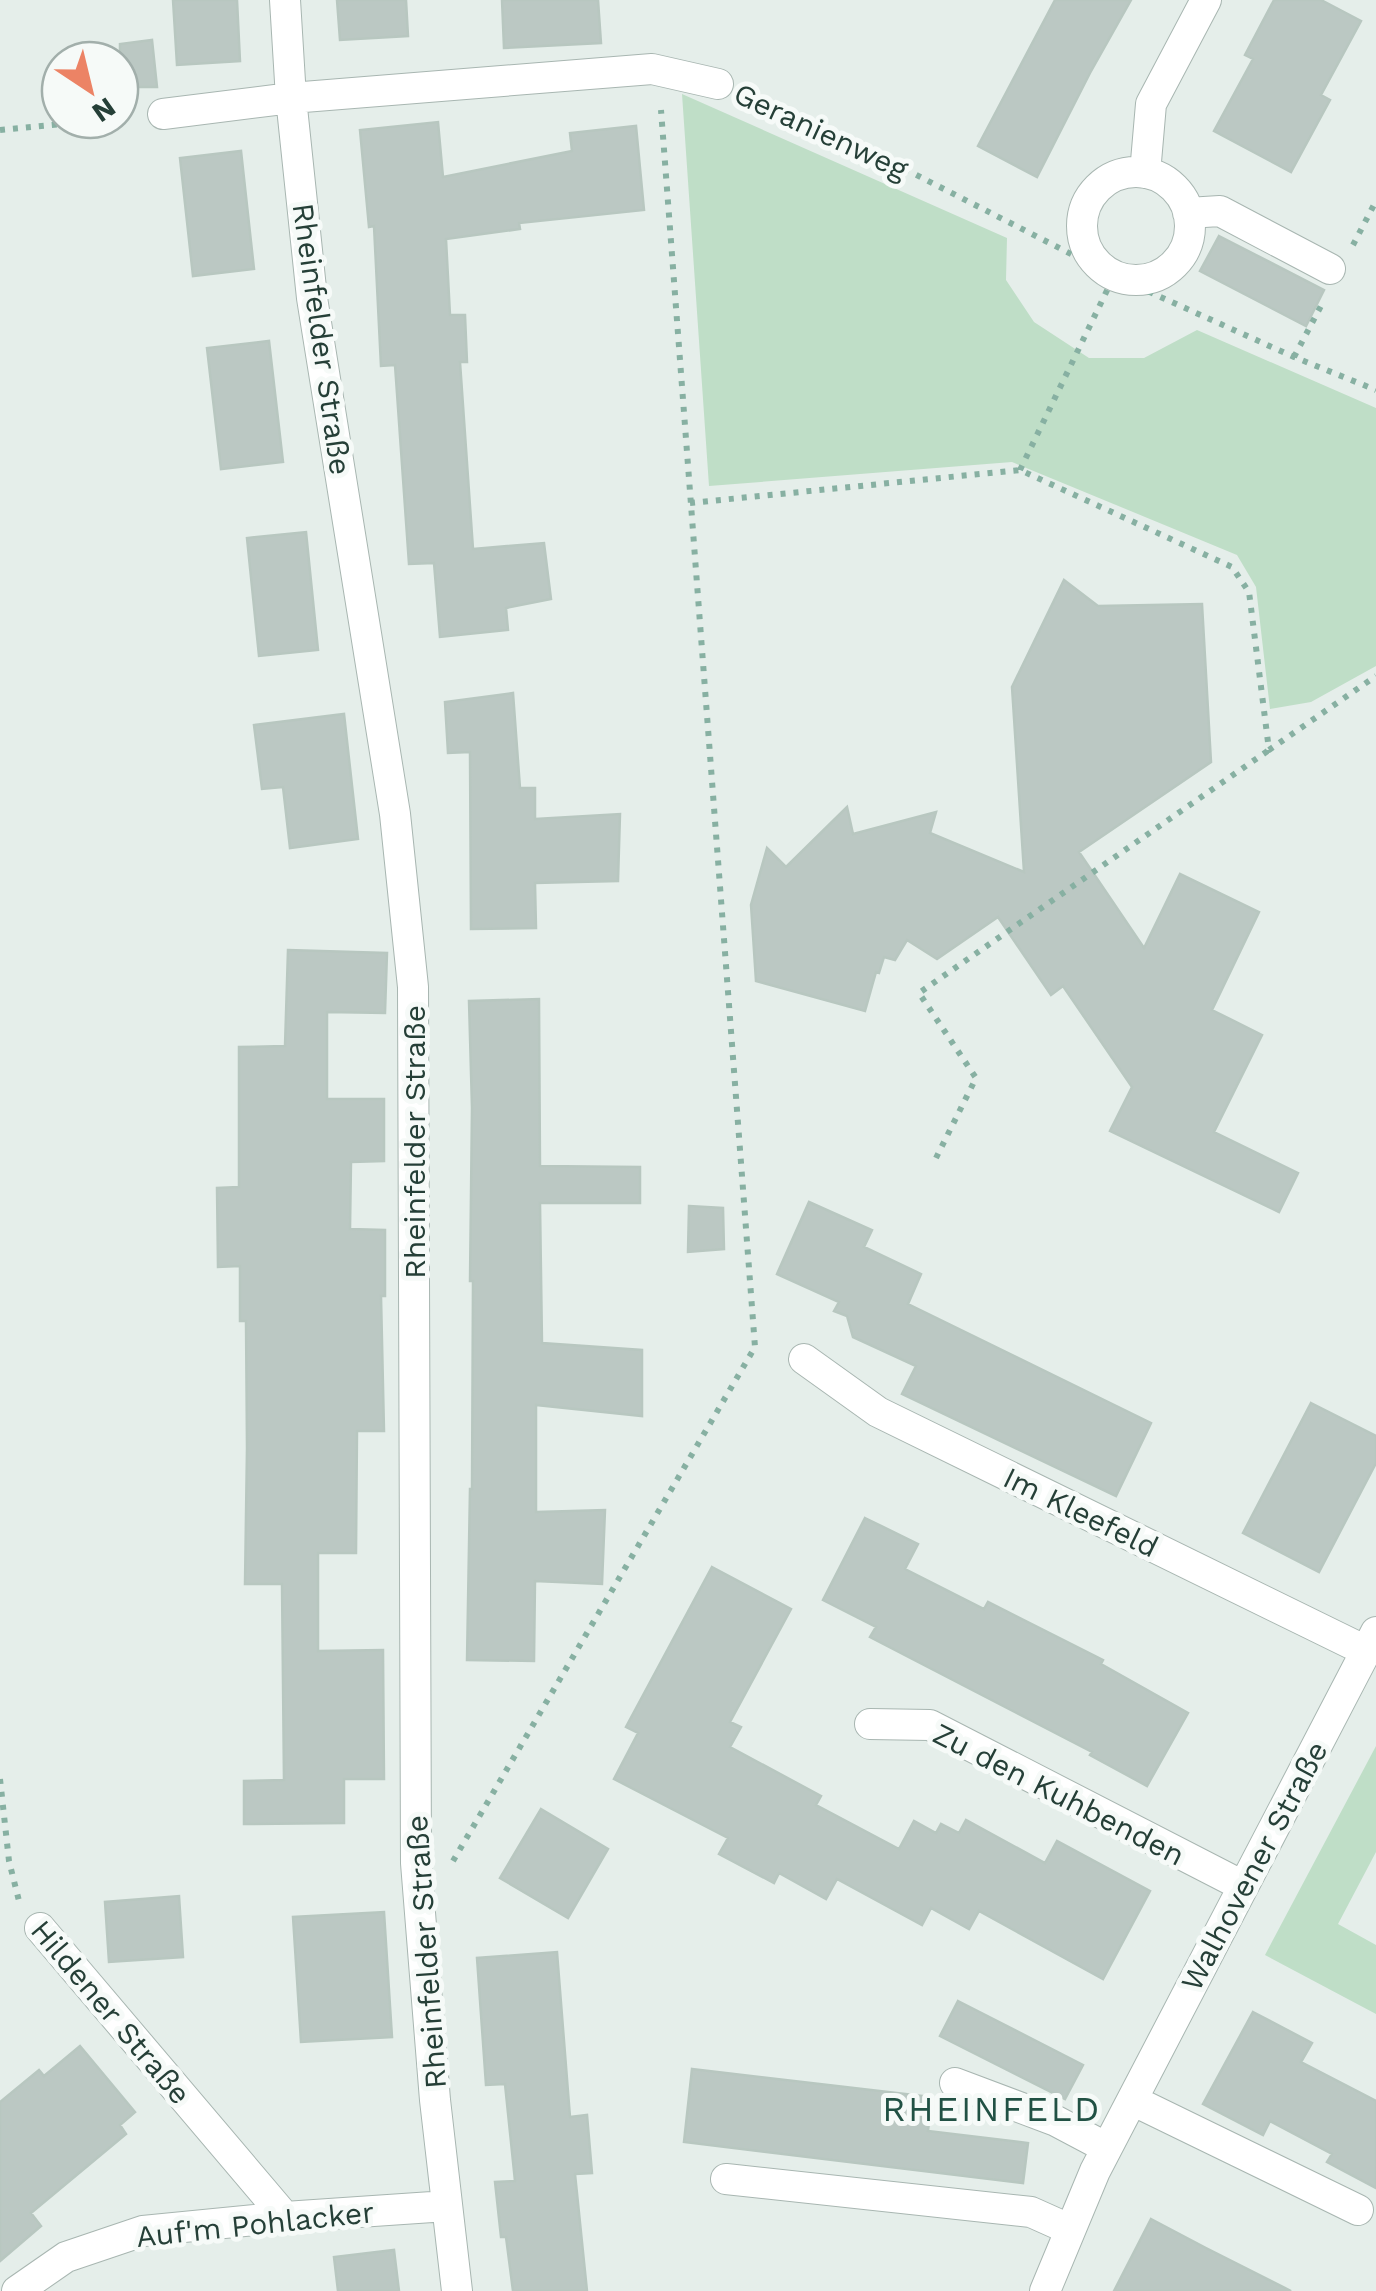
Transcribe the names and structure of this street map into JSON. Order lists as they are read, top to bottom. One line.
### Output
{"streets":{"street":["Geranienweg","Rheinfelder Straße","Im Kleefeld","Zu den Kuhbenden","Walhovener Straße","Hildener Straße","Auf'm Pohlacker"]},"crossings":[["Geranienweg","Rheinfelder Straße"],["Rheinfelder Straße","Auf'm Pohlacker"],["Im Kleefeld","Walhovener Straße"],["Zu den Kuhbenden","Walhovener Straße"],["Hildener Straße","Auf'm Pohlacker"]],"districts":["RHEINFELD"],"north":"bottom right"}
